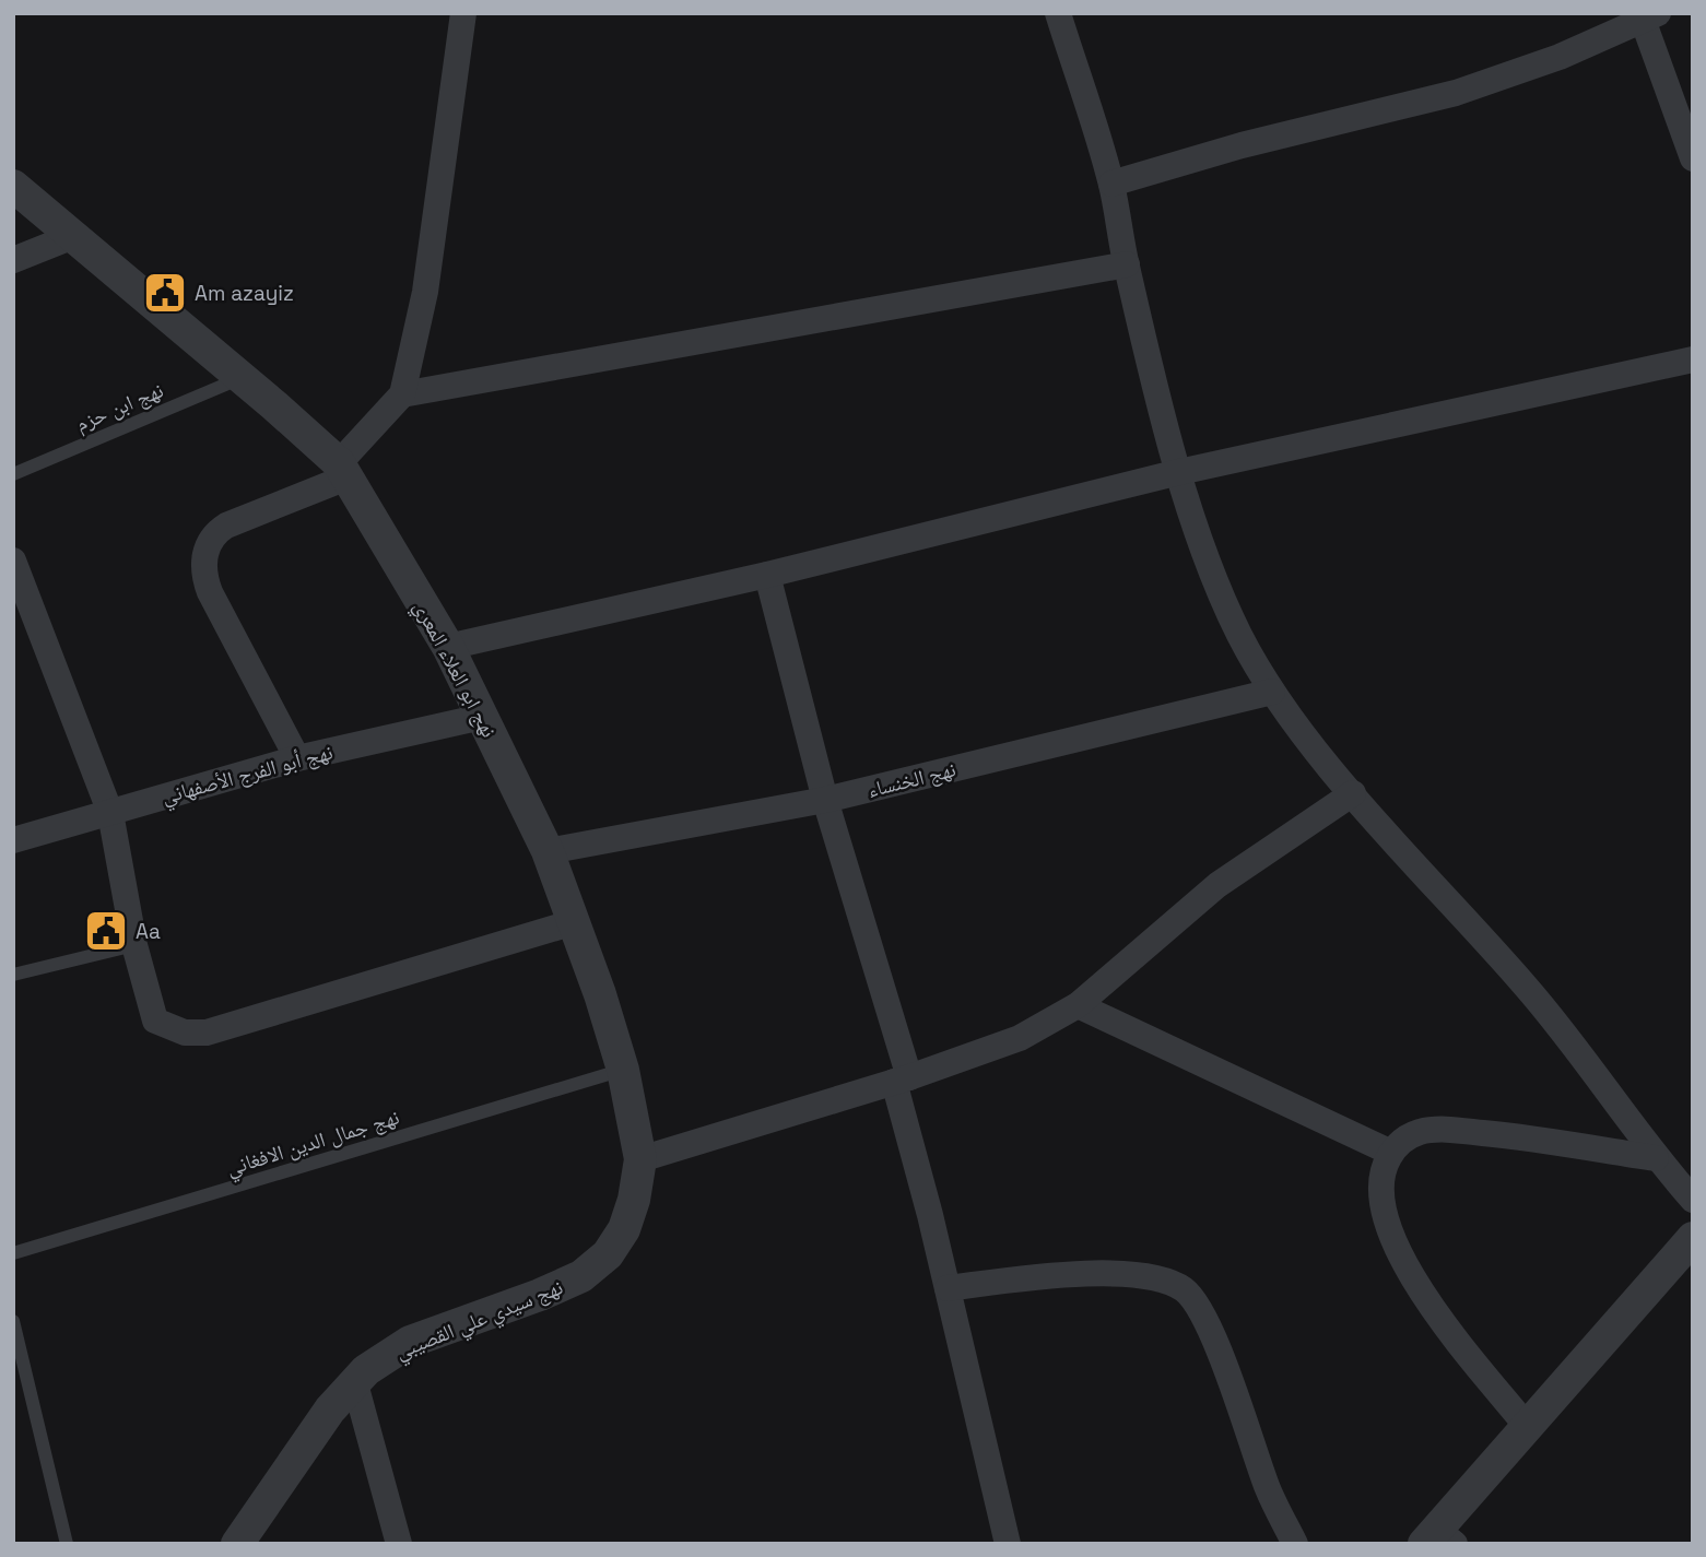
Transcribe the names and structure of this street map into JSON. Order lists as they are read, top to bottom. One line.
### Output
{"streets":{"street":["نهج ابو العلاء المعري","نهج أبو الفرج الأصفهاني","نهج الخنساء","نهج سيدي علي القصيبي"],"lane":["نهج ابن حزم","نهج جمال الدين الافغاني"]},"crossings":[["نهج ابن حزم","نهج ابو العلاء المعري"],["نهج ابو العلاء المعري","نهج أبو الفرج الأصفهاني"],["نهج ابو العلاء المعري","نهج الخنساء"],["نهج ابو العلاء المعري","نهج جمال الدين الافغاني"],["نهج ابو العلاء المعري","نهج سيدي علي القصيبي"]],"places":{"public building":["Am azayiz","Aa"]}}
